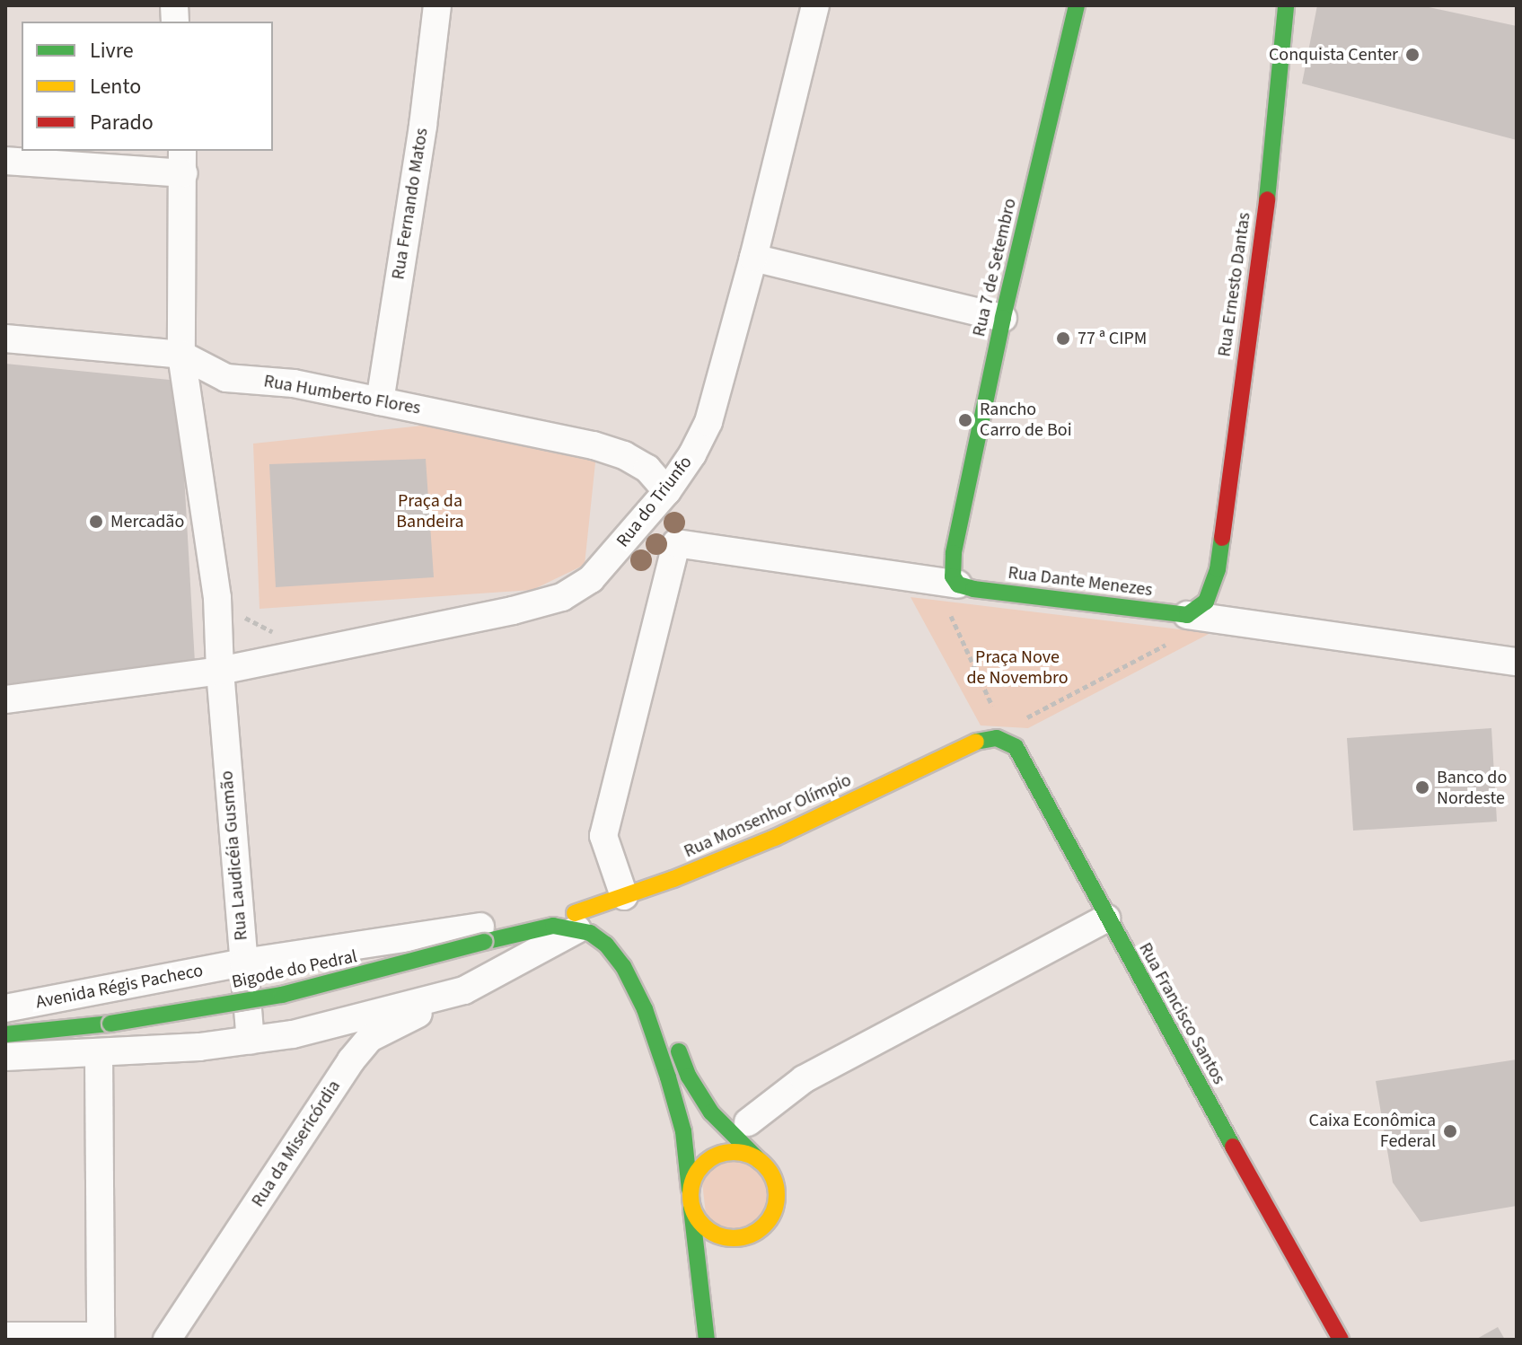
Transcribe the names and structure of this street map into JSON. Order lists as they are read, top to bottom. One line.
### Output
{"streets":{"street":["Rua Fernando Matos","Rua 7 de Setembro","Rua Ernesto Dantas","Rua Humberto Flores","Rua do Triunfo","Rua Dante Menezes","Rua Monsenhor Olímpio","Rua Laudicéia Gusmão","Bigode do Pedral","Avenida Régis Pacheco","Rua Francisco Santos","Rua da Misericórdia"]},"crossings":[["Rua Fernando Matos","Rua Humberto Flores"],["Rua 7 de Setembro","Rua Dante Menezes"],["Rua Ernesto Dantas","Rua Dante Menezes"],["Rua Humberto Flores","Rua do Triunfo"],["Rua Humberto Flores","Rua Laudicéia Gusmão"],["Rua do Triunfo","Rua Laudicéia Gusmão"],["Rua Monsenhor Olímpio","Bigode do Pedral"],["Rua Monsenhor Olímpio","Avenida Régis Pacheco"],["Rua Monsenhor Olímpio","Rua Francisco Santos"],["Rua Laudicéia Gusmão","Avenida Régis Pacheco"],["Bigode do Pedral","Avenida Régis Pacheco"]],"parks":["Praça da Bandeira","Praça Nove de Novembro"],"places":["Conquista Center","77 ª CIPM","Rancho Carro de Boi","Mercadão","Banco do Nordeste","Caixa Econômica Federal"],"legend":["Livre","Lento","Parado"]}
